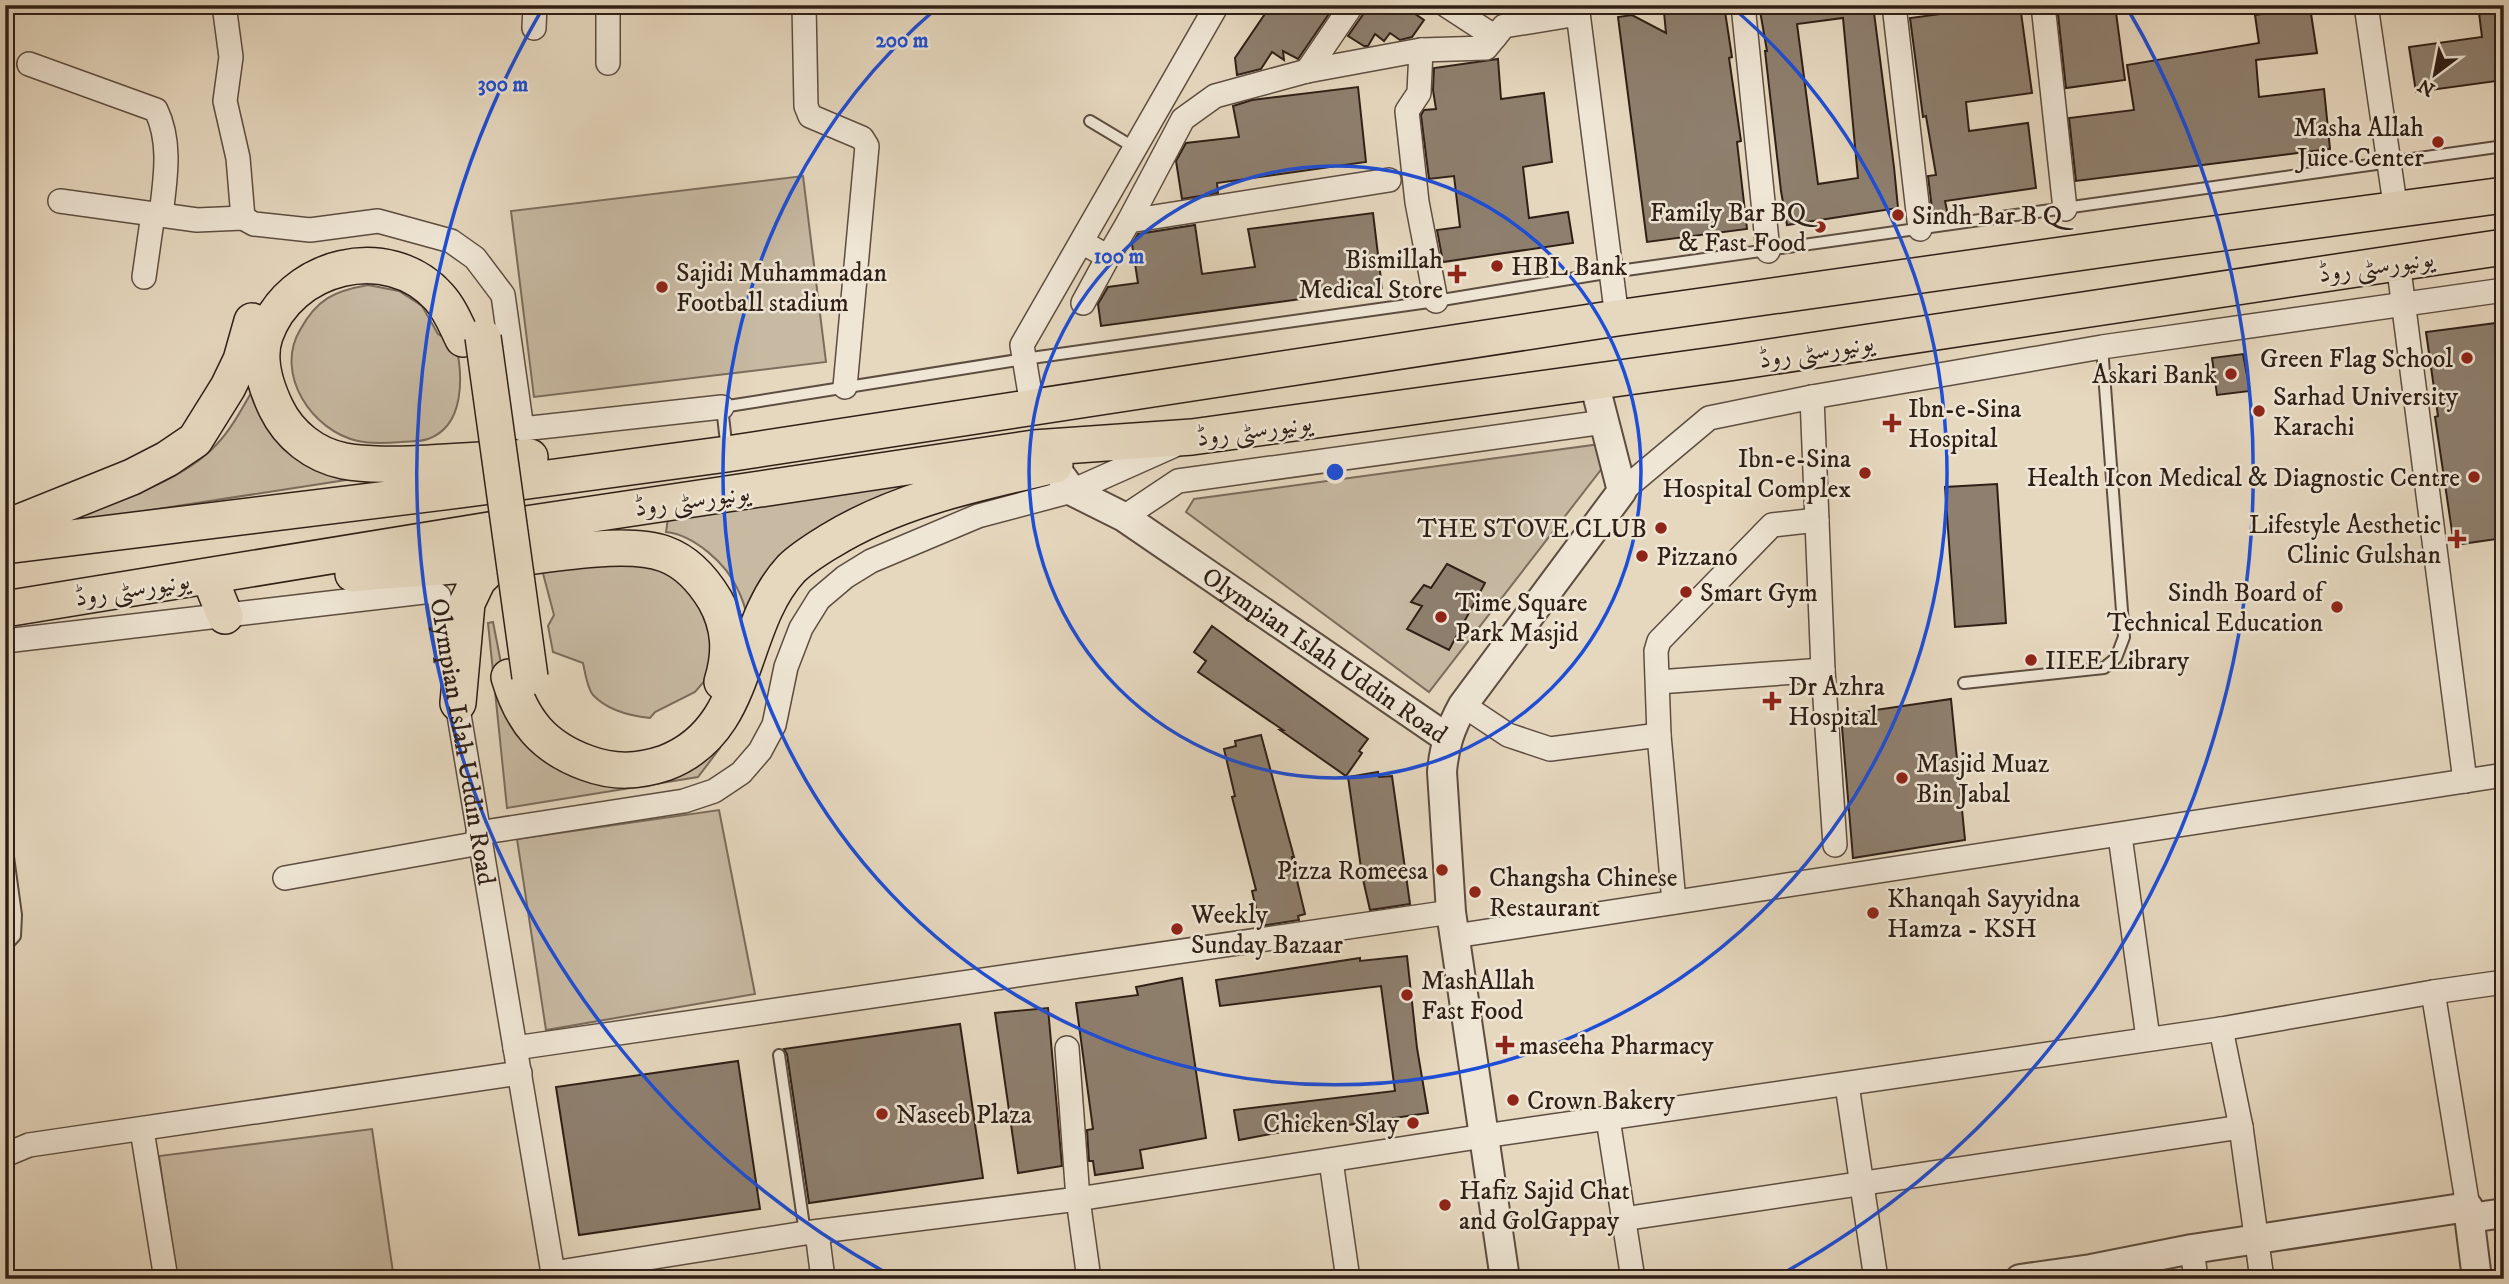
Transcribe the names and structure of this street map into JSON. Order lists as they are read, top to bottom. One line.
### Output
{"streets":{"main road":["یونیورسٹی روڈ"],"street":["Olympian Islah Uddin Road"]},"crossings":[["یونیورسٹی روڈ","Olympian Islah Uddin Road"]],"places":{"other":["Masha Allah Juice Center","Sindh Bar B Q","Family Bar BQ & Fast Food","HBL Bank","Sajidi Muhammadan Football stadium","Green Flag School","Askari Bank","Sarhad University Karachi","Ibn-e-Sina Hospital Complex","Health Icon Medical & Diagnostic Centre","THE STOVE CLUB","Pizzano","Smart Gym","Sindh Board of Technical Education","Time Square Park Masjid","IIEE Library","Masjid Muaz Bin Jabal","Pizza Romeesa","Changsha Chinese Restaurant","Khanqah Sayyidna Hamza - KSH","Weekly Sunday Bazaar","MashAllah Fast Food","Crown Bakery","Naseeb Plaza","Chicken Slay","Hafiz Sajid Chat and GolGappay"],"health":["Bismillah Medical Store","Ibn-e-Sina Hospital","Lifestyle Aesthetic Clinic Gulshan","Dr Azhra Hospital","maseeha Pharmacy"]},"north":"bottom left","rings":["200 m","300 m","100 m"]}
